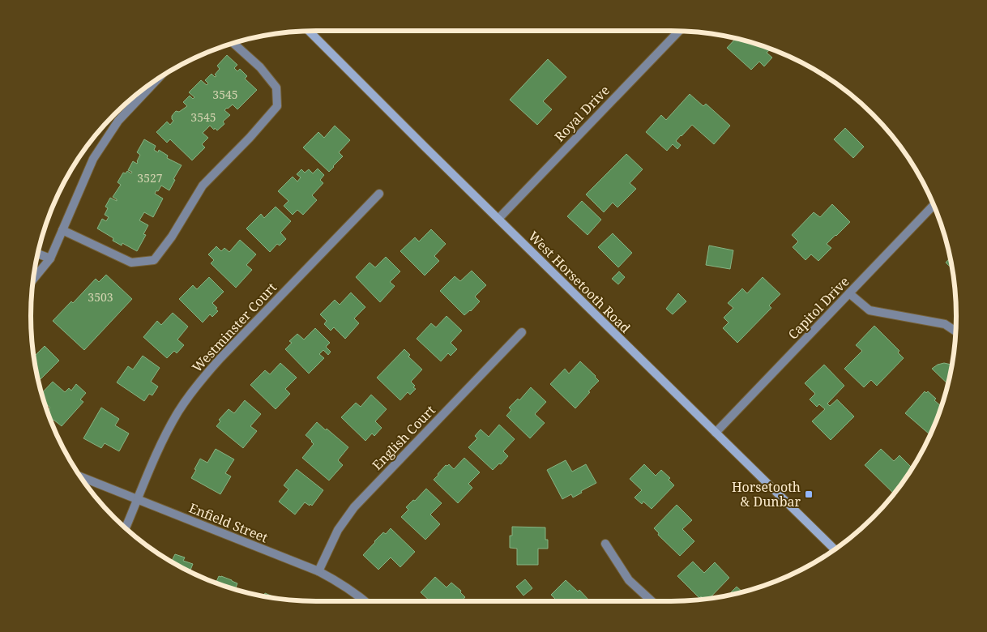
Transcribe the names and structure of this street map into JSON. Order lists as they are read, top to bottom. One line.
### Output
{"streets":{"main road":["West Horsetooth Road"],"street":["Royal Drive","Capitol Drive","Westminster Court","English Court","Enfield Street"]},"crossings":[["Royal Drive","West Horsetooth Road"],["West Horsetooth Road","Capitol Drive"],["Westminster Court","Enfield Street"],["English Court","Enfield Street"]],"places":{"transit":["Horsetooth & Dunbar"]},"house_numbers":["3545","3545","3527","3503"]}
